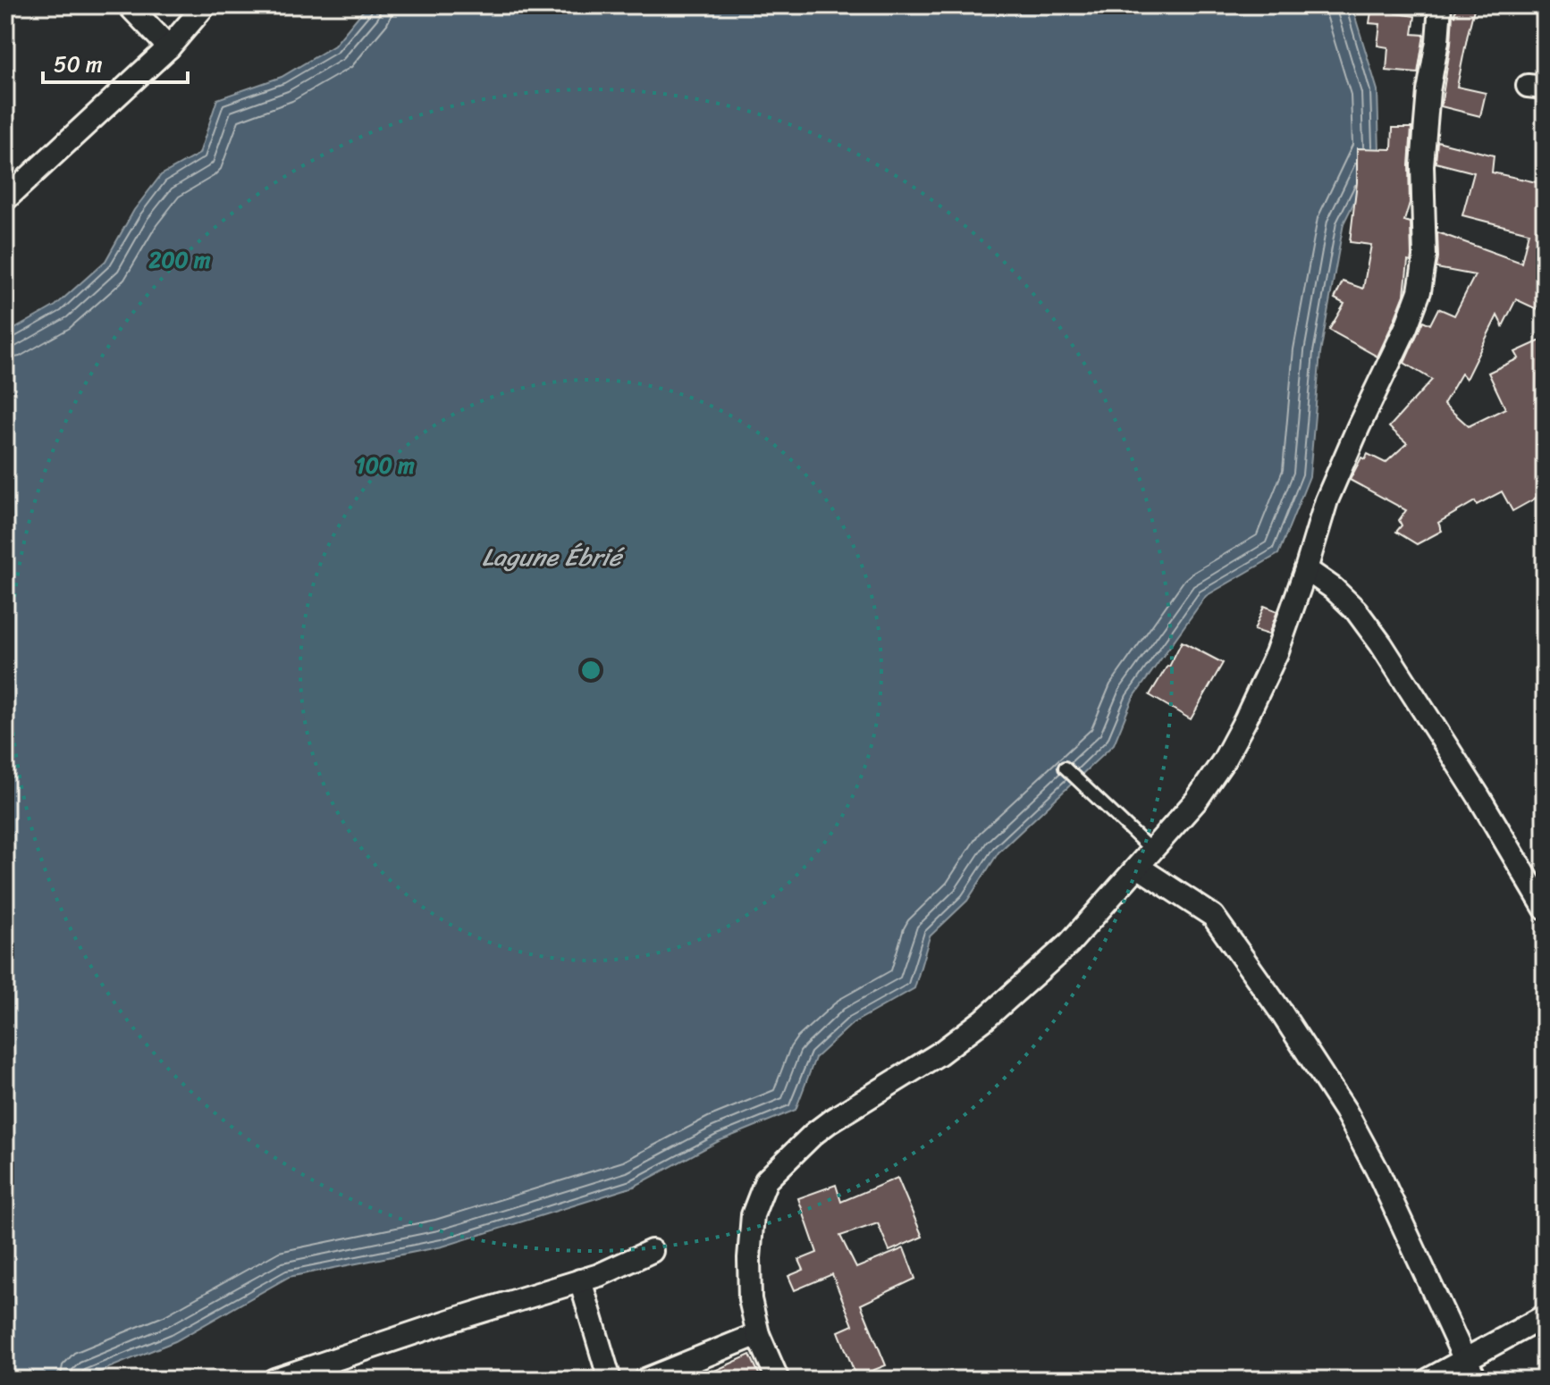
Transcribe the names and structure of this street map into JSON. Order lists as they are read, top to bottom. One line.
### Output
{"water":["Lagune Ébrié"],"scale_bar":"50 m","rings":["200 m","100 m"]}
